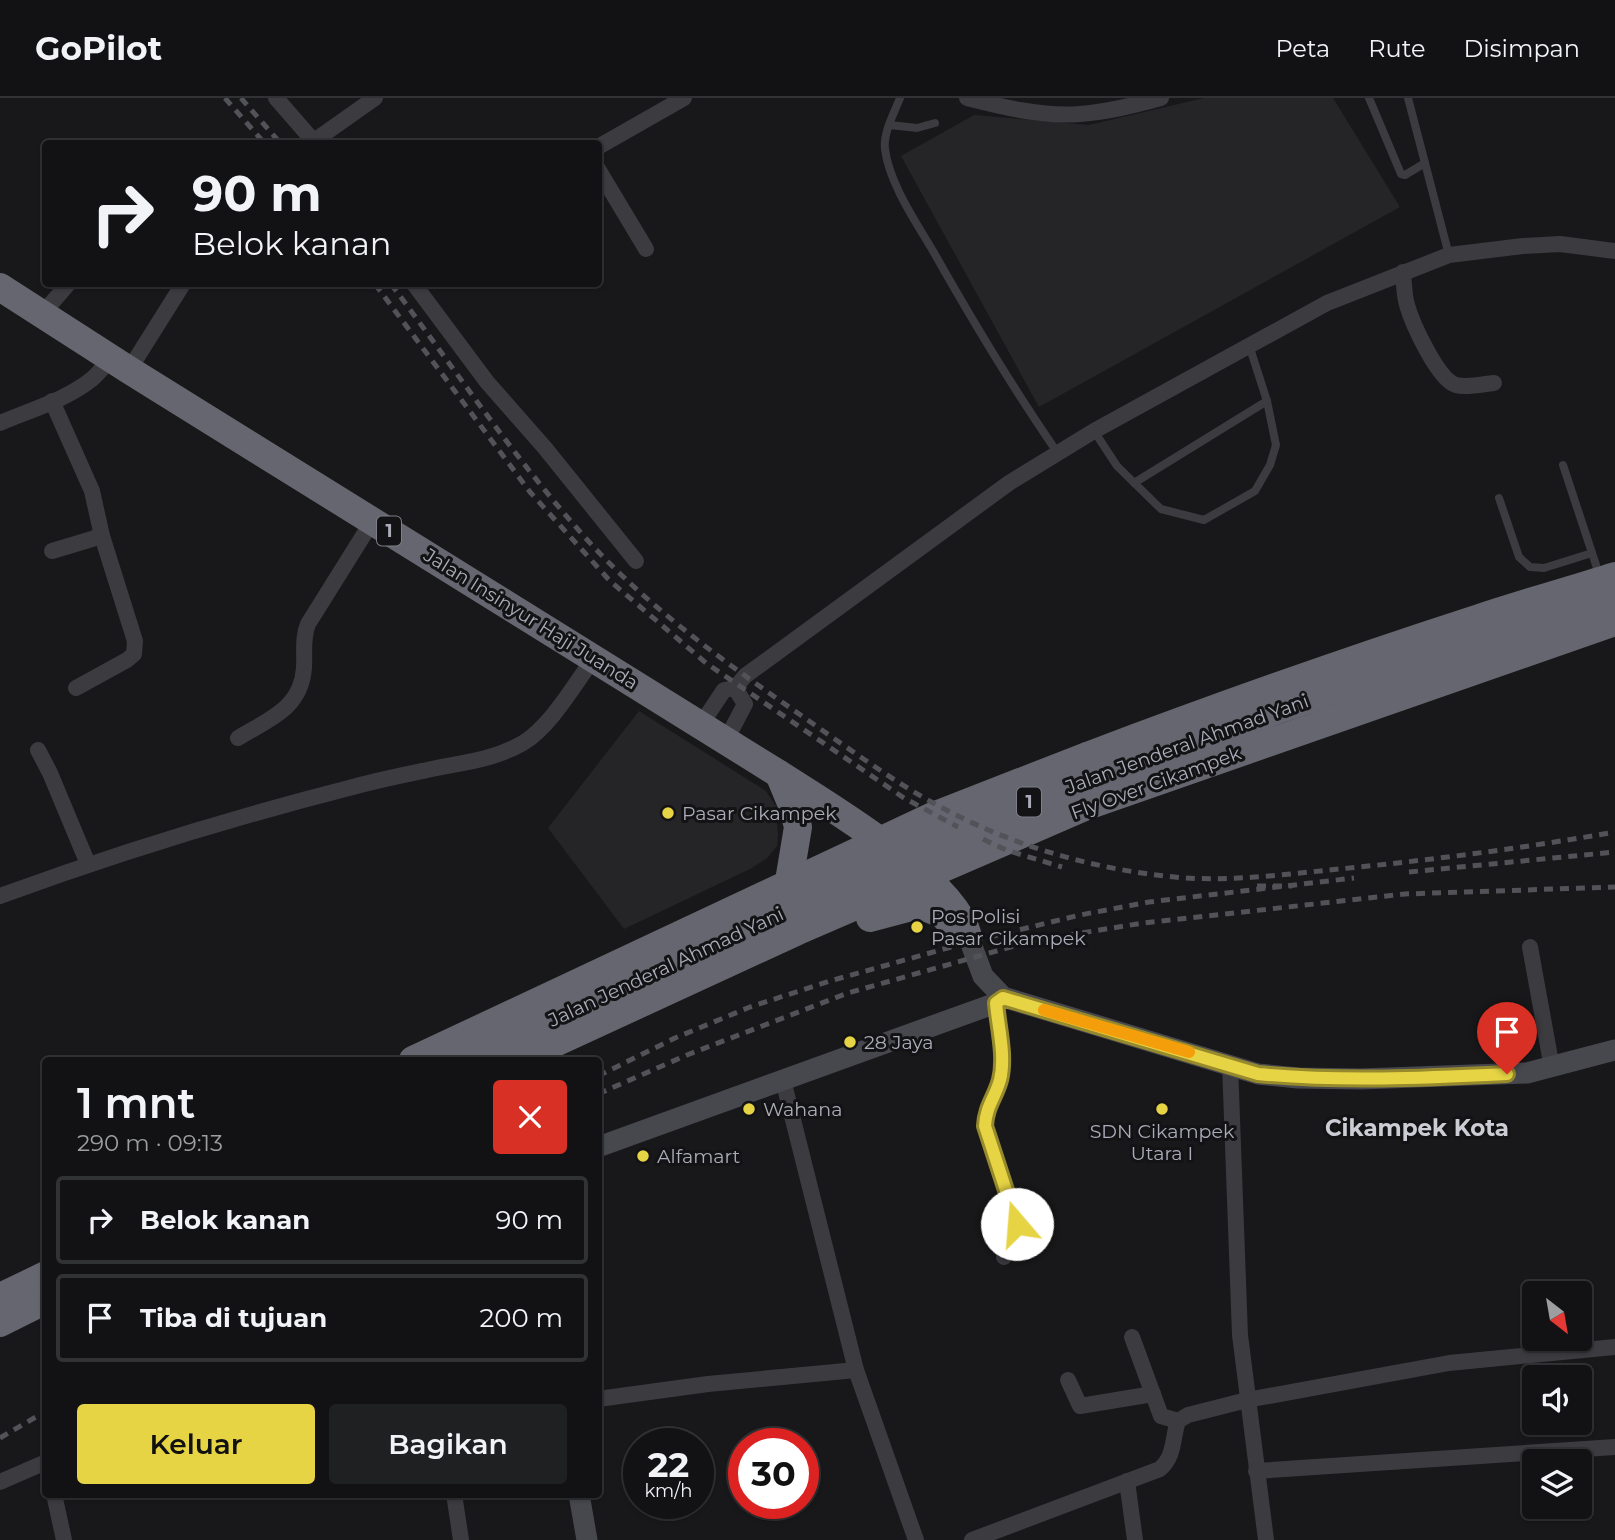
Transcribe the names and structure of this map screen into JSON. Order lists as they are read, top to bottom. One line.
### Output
{"streets":{"highway":["1","Jalan Insinyur Haji Juanda","Jalan Jenderal Ahmad Yani","Fly Over Cikampek"]},"districts":["Cikampek Kota"],"places":["Pasar Cikampek","Pos Polisi Pasar Cikampek","28 Jaya","Wahana","SDN Cikampek Utara I","Alfamart"],"north":"bottom right","page":{"header":"GoPilot","nav":["Peta","Rute","Disimpan"],"turn":["90 m","Belok kanan"],"heading":["1 mnt","290 m · 09:13"],"list":[{"name":"Belok kanan","value":"90 m"},{"name":"Tiba di tujuan","value":"200 m"}],"buttons":["Keluar","Bagikan"],"speed":"22 km/h","limit":"30"}}
